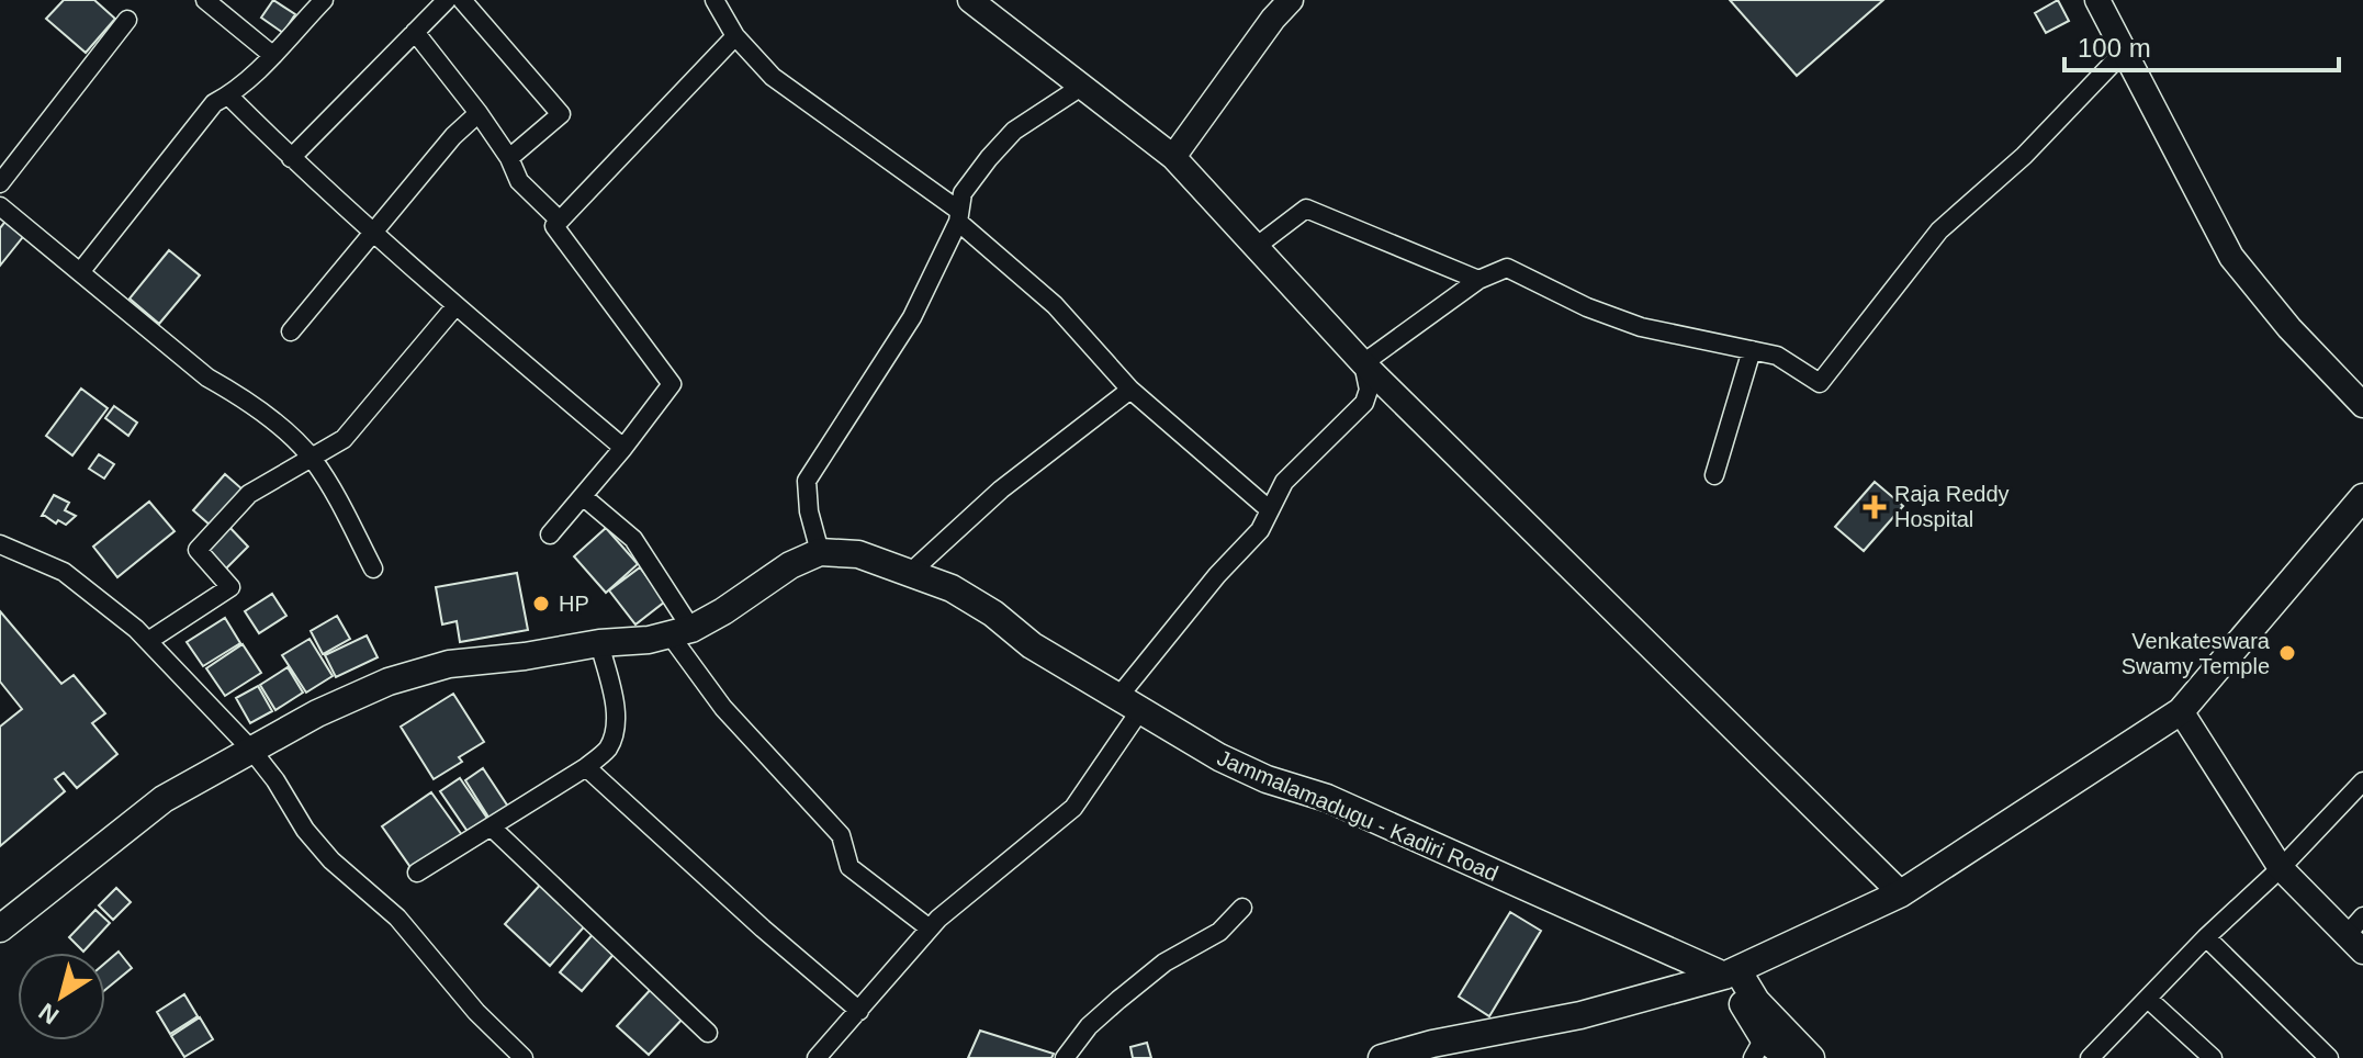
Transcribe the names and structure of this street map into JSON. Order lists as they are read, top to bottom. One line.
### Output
{"streets":{"main road":["Jammalamadugu - Kadiri Road"]},"places":{"health":["Raja Reddy Hospital"],"other":["HP","Venkateswara Swamy Temple"]},"scale_bar":"100 m","north":"bottom left"}
